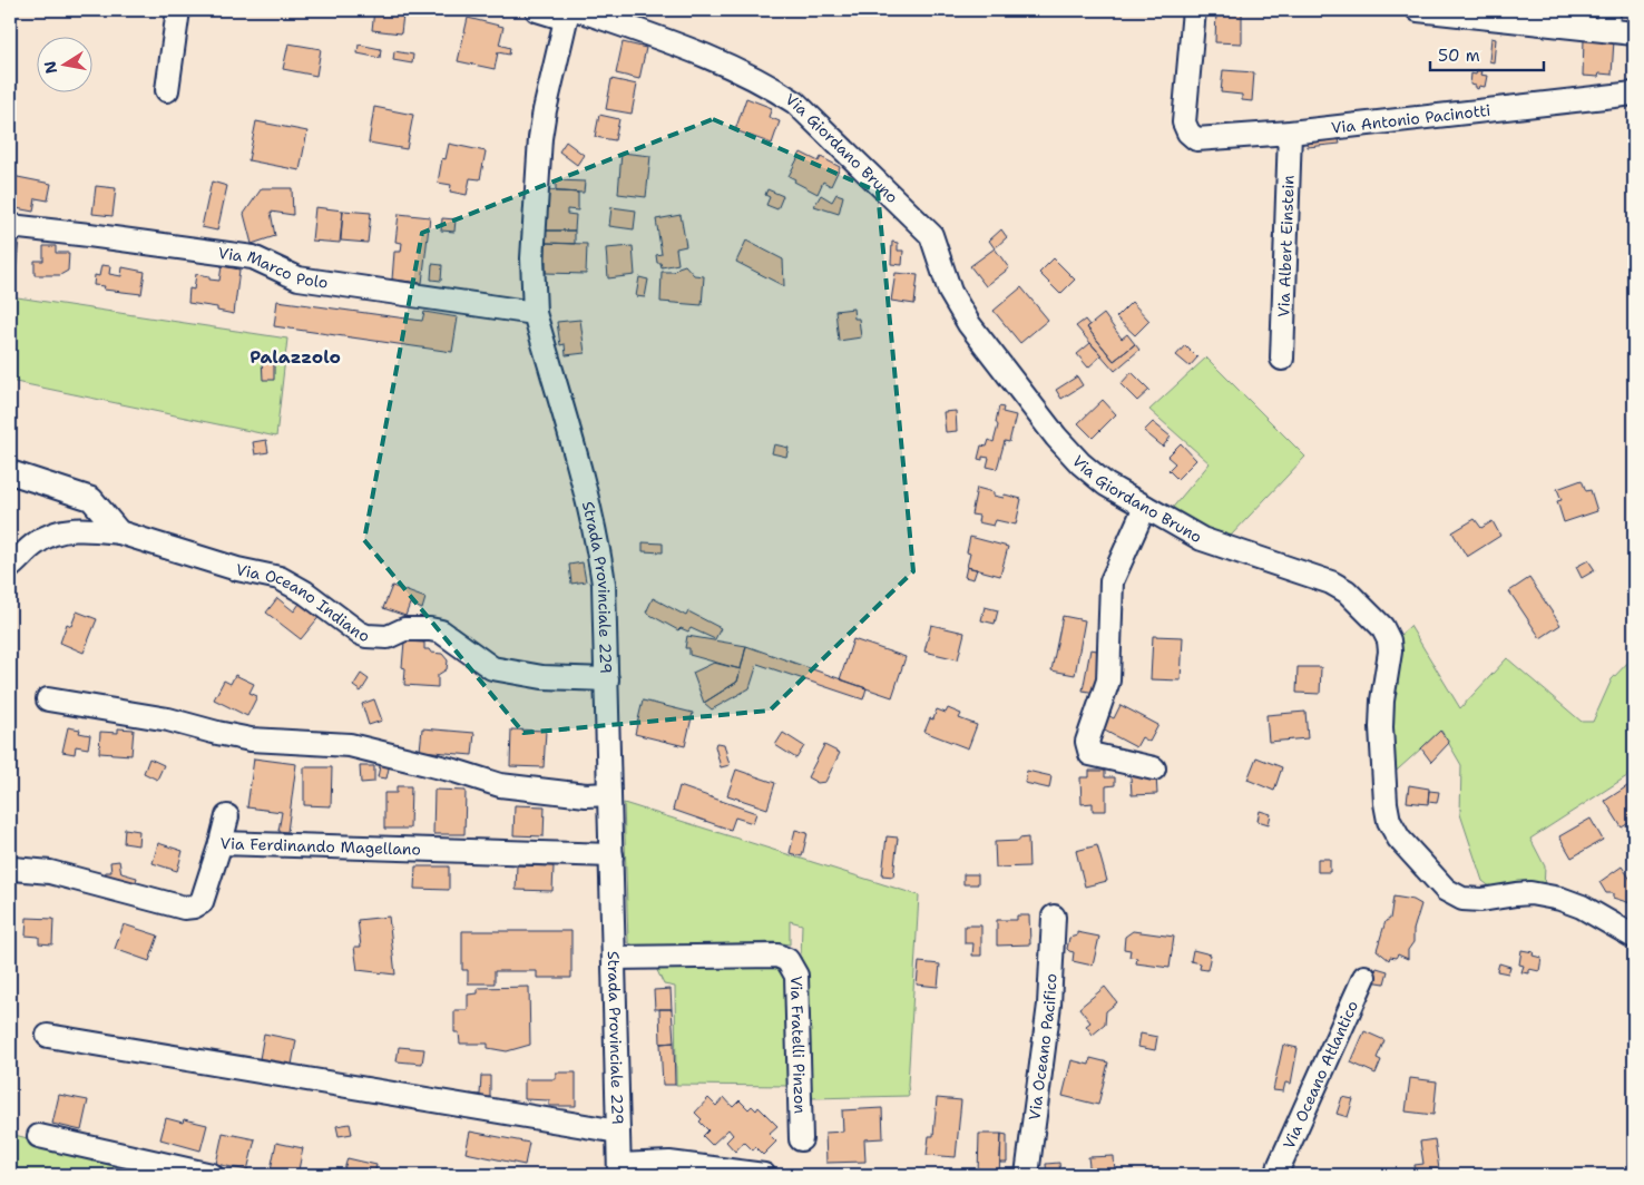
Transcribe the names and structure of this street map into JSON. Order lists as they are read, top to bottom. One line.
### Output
{"streets":{"street":["Via Antonio Pacinotti","Via Giordano Bruno","Via Albert Einstein","Via Marco Polo","Strada Provinciale 229","Via Oceano Indiano","Via Ferdinando Magellano","Via Fratelli Pinzon","Via Oceano Pacifico","Via Oceano Atlantico"]},"crossings":[["Via Antonio Pacinotti","Via Albert Einstein"],["Via Giordano Bruno","Strada Provinciale 229"],["Via Marco Polo","Strada Provinciale 229"],["Strada Provinciale 229","Via Oceano Indiano"],["Strada Provinciale 229","Via Ferdinando Magellano"],["Strada Provinciale 229","Via Fratelli Pinzon"]],"districts":["Palazzolo"],"scale_bar":"50 m","north":"left"}
